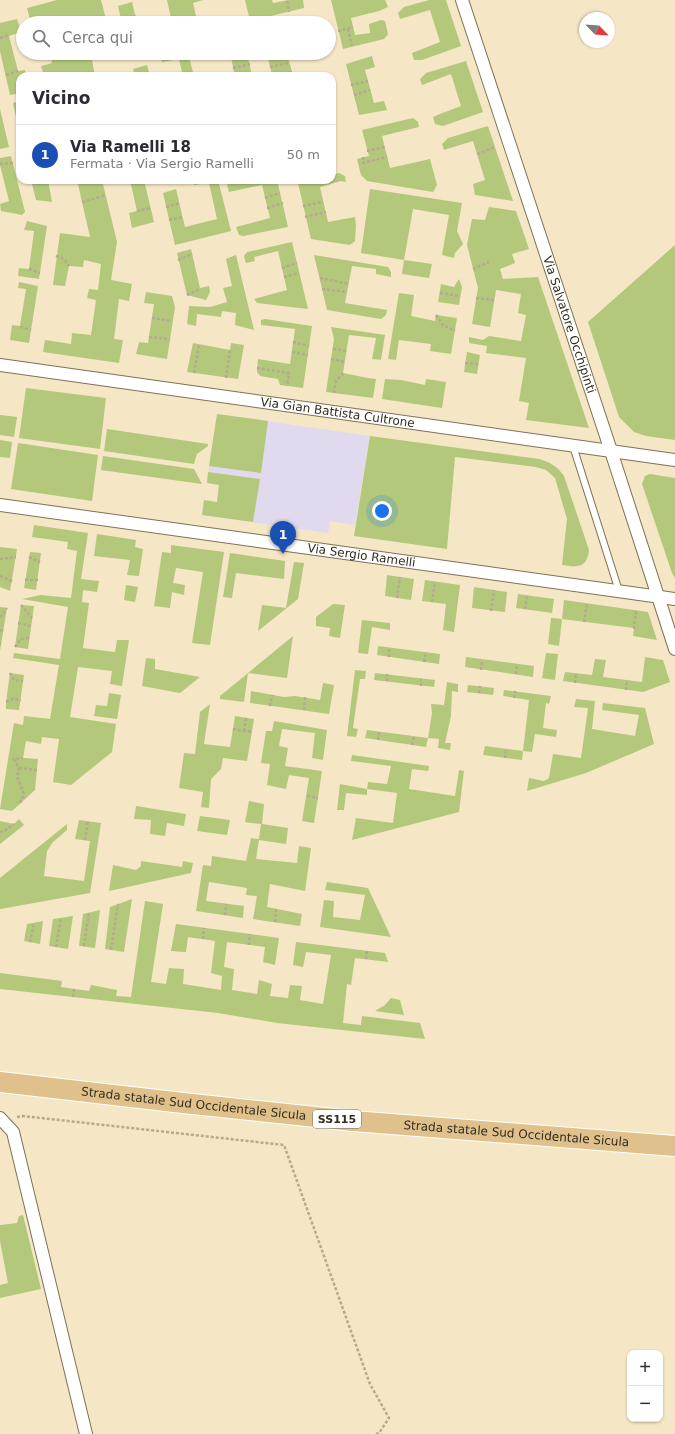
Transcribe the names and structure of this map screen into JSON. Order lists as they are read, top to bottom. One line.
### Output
{"streets":{"main road":["Strada statale Sud Occidentale Sicula","SS115"],"street":["Via Salvatore Occhipinti","Via Gian Battista Cultrone","Via Sergio Ramelli"]},"crossings":[["Via Salvatore Occhipinti","Via Gian Battista Cultrone"],["Via Salvatore Occhipinti","Via Sergio Ramelli"]],"north":"bottom right","page":{"search":"Cerca qui","heading":"Vicino","list":[{"mark":"1","name":"Via Ramelli 18","note":"Fermata · Via Sergio Ramelli","value":"50 m"}],"pins":"1","map_buttons":["+","−"]}}
